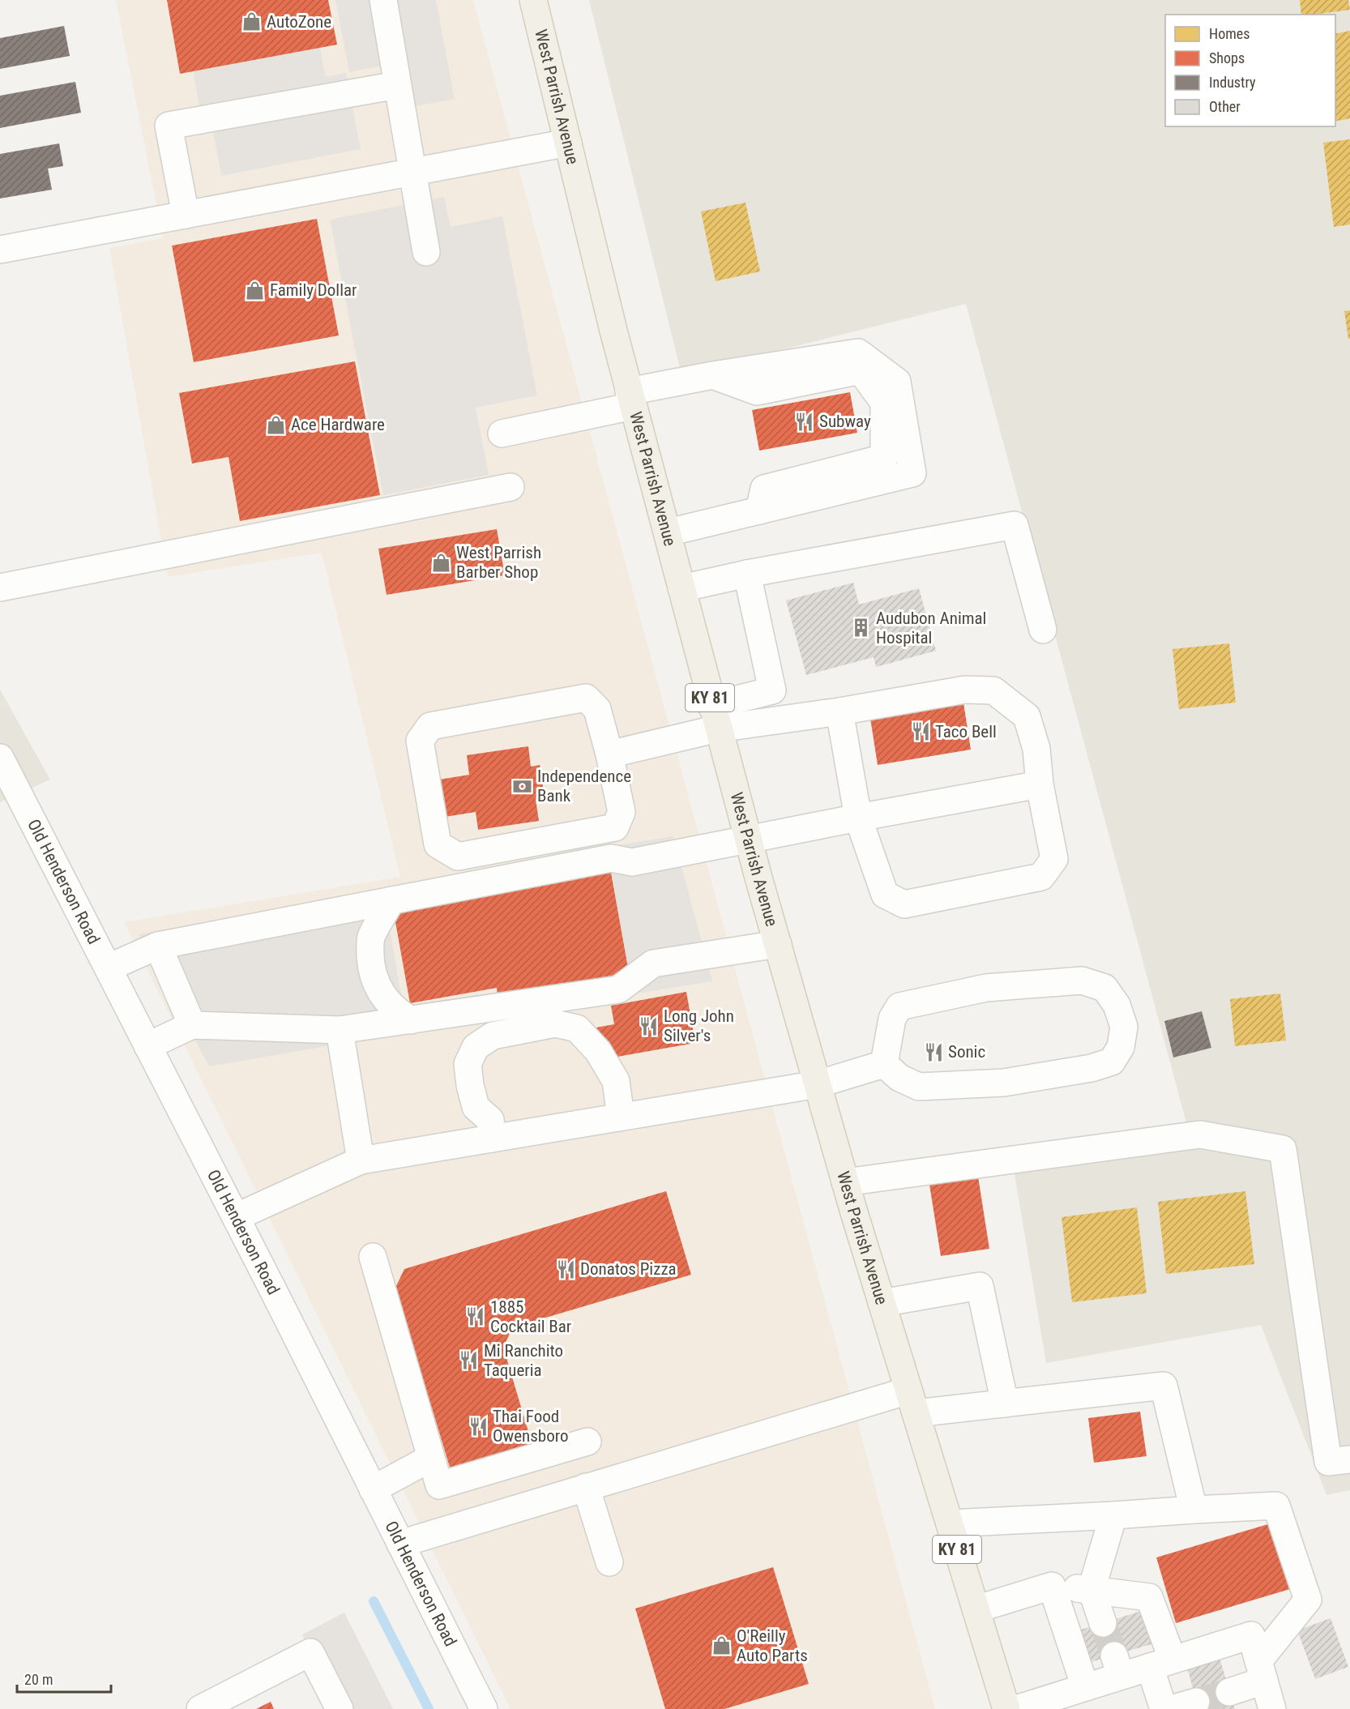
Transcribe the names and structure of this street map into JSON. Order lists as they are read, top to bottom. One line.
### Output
{"streets":{"main road":["West Parrish Avenue","KY 81"],"street":["Old Henderson Road"]},"places":{"shop":["AutoZone","Family Dollar","Ace Hardware","West Parrish Barber Shop","O'Reilly Auto Parts"],"restaurant":["Subway","Taco Bell","Long John Silver's","Sonic","Donatos Pizza","1885 Cocktail Bar","Mi Ranchito Taqueria","Thai Food Owensboro"],"building":["Audubon Animal Hospital"],"bank":["Independence Bank"]},"legend":["Homes","Shops","Industry","Other"],"scale_bar":"20 m"}
